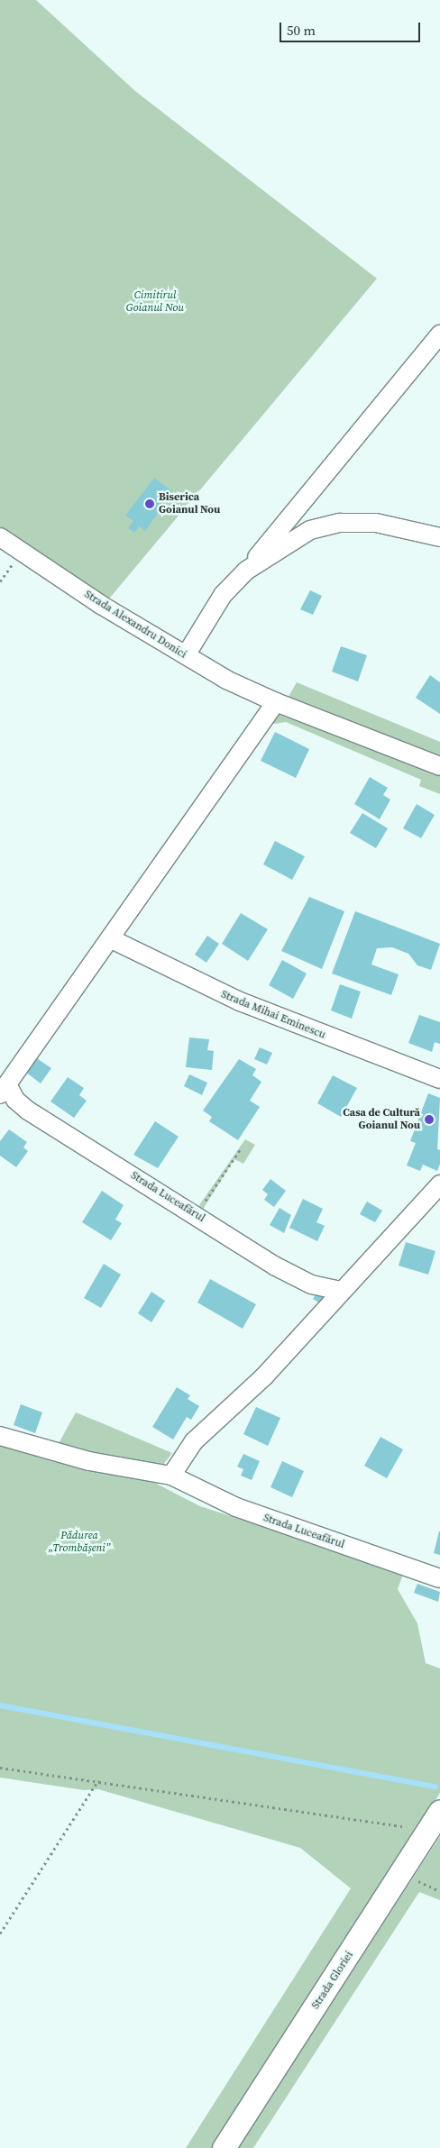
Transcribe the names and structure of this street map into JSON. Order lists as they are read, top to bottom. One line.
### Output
{"streets":{"street":["Strada Alexandru Donici","Strada Mihai Eminescu","Strada Luceafărul","Strada Gloriei"]},"crossings":[["Strada Mihai Eminescu","Strada Luceafărul"]],"parks":["Cimitirul Goianul Nou","Pădurea „Trombășeni”"],"places":["Biserica Goianul Nou","Casa de Cultură Goianul Nou"],"scale_bar":"50 m"}
